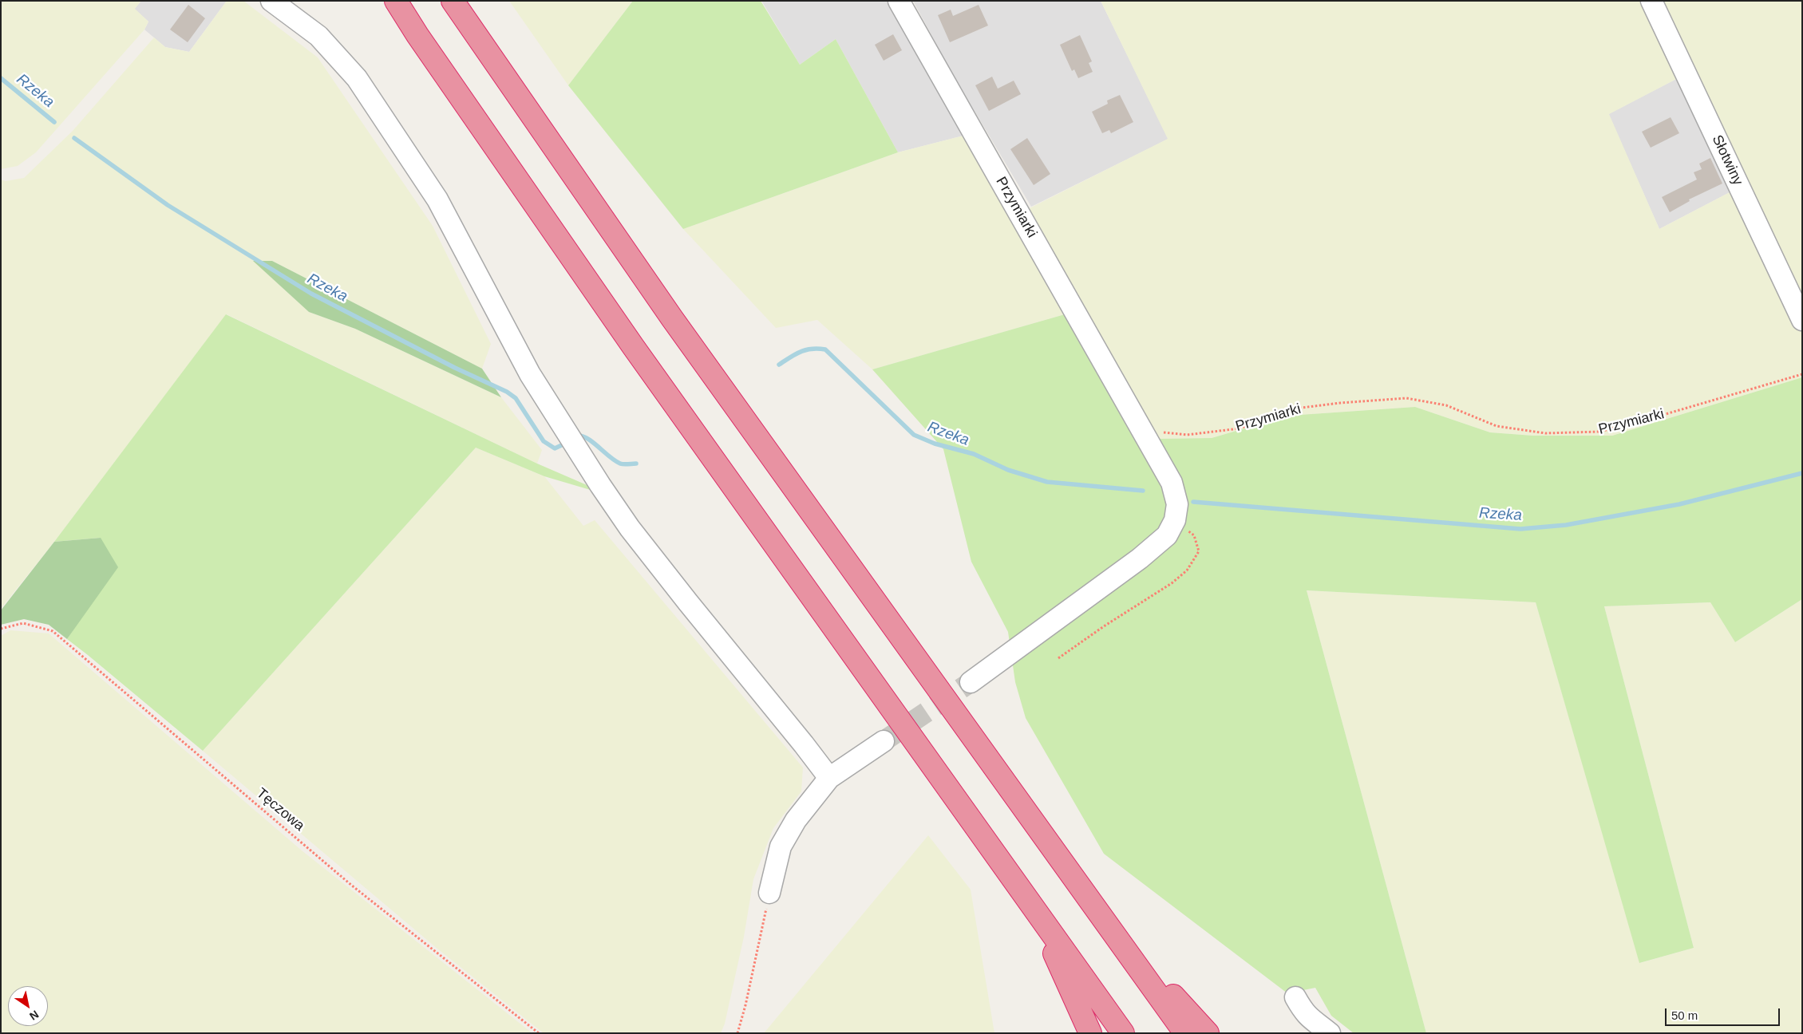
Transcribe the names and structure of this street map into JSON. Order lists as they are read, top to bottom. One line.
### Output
{"streets":{"street":["Słotwiny","Przymiarki"],"path":["Tęczowa"]},"water":["Rzeka"],"scale_bar":"50 m","north":"bottom right"}
